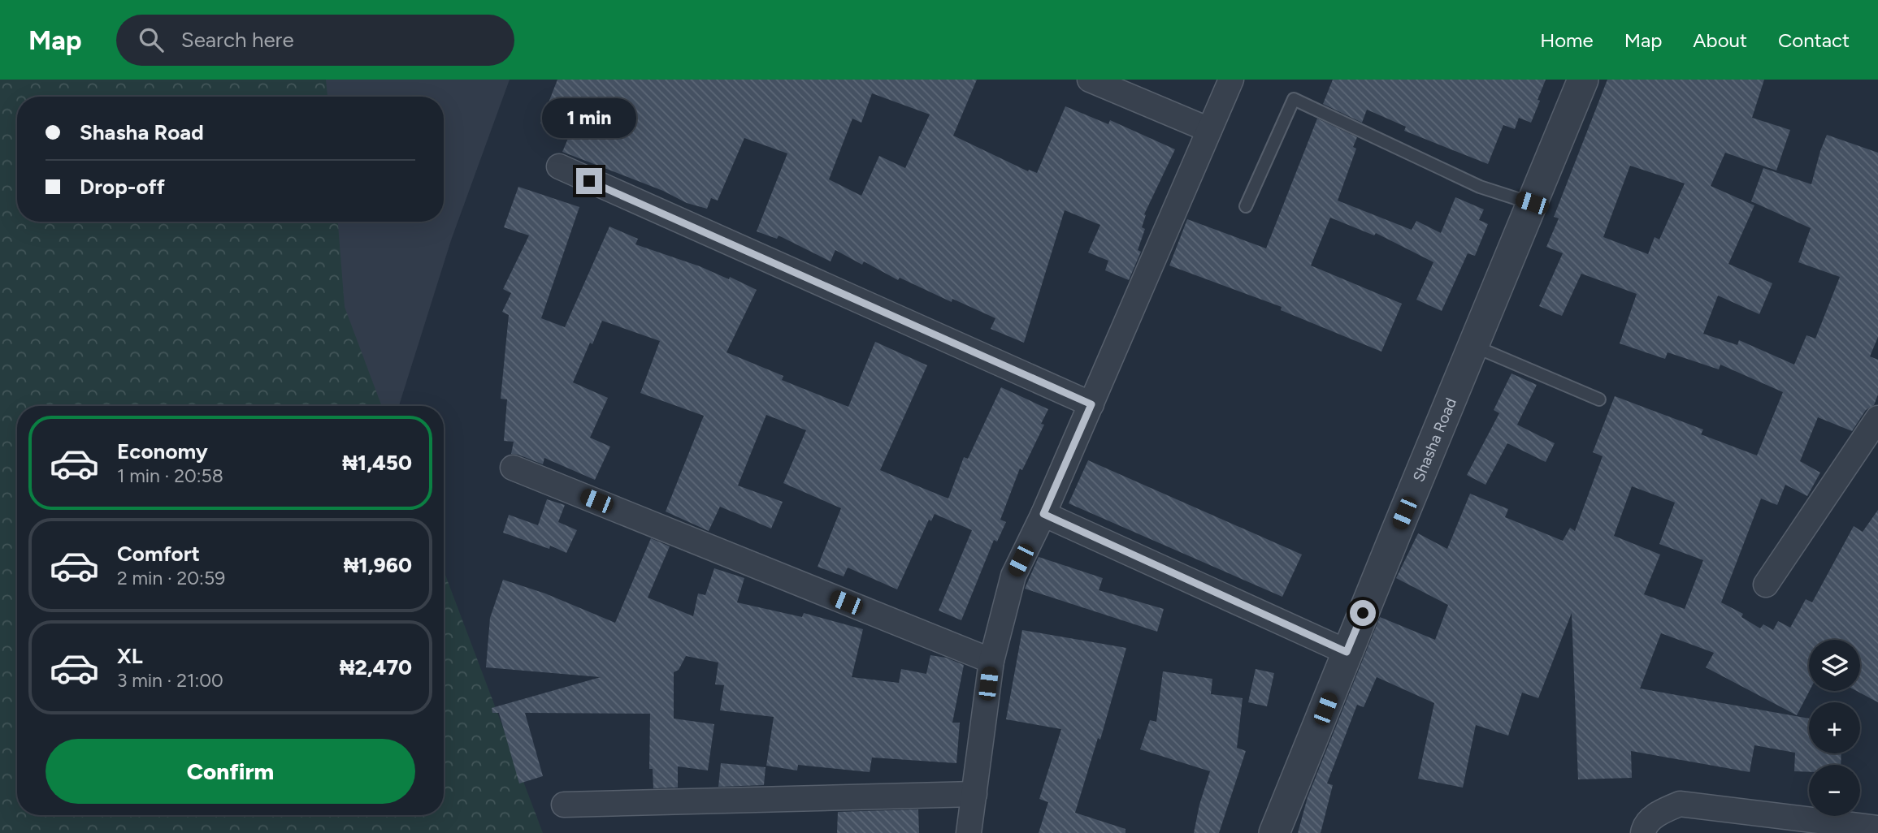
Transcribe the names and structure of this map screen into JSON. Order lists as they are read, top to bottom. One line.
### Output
{"streets":{"street":["Shasha Road"]},"page":{"header":"Map","search":"Search here","nav":["Home","Map","About","Contact"],"banner":["Shasha Road","Drop-off"],"bubble":"1 min","list":[{"name":"Economy","note":"1 min · 20:58","value":"₦1,450"},{"name":"Comfort","note":"2 min · 20:59","value":"₦1,960"},{"name":"XL","note":"3 min · 21:00","value":"₦2,470"}],"map_buttons":["+","−"],"buttons":"Confirm"}}
